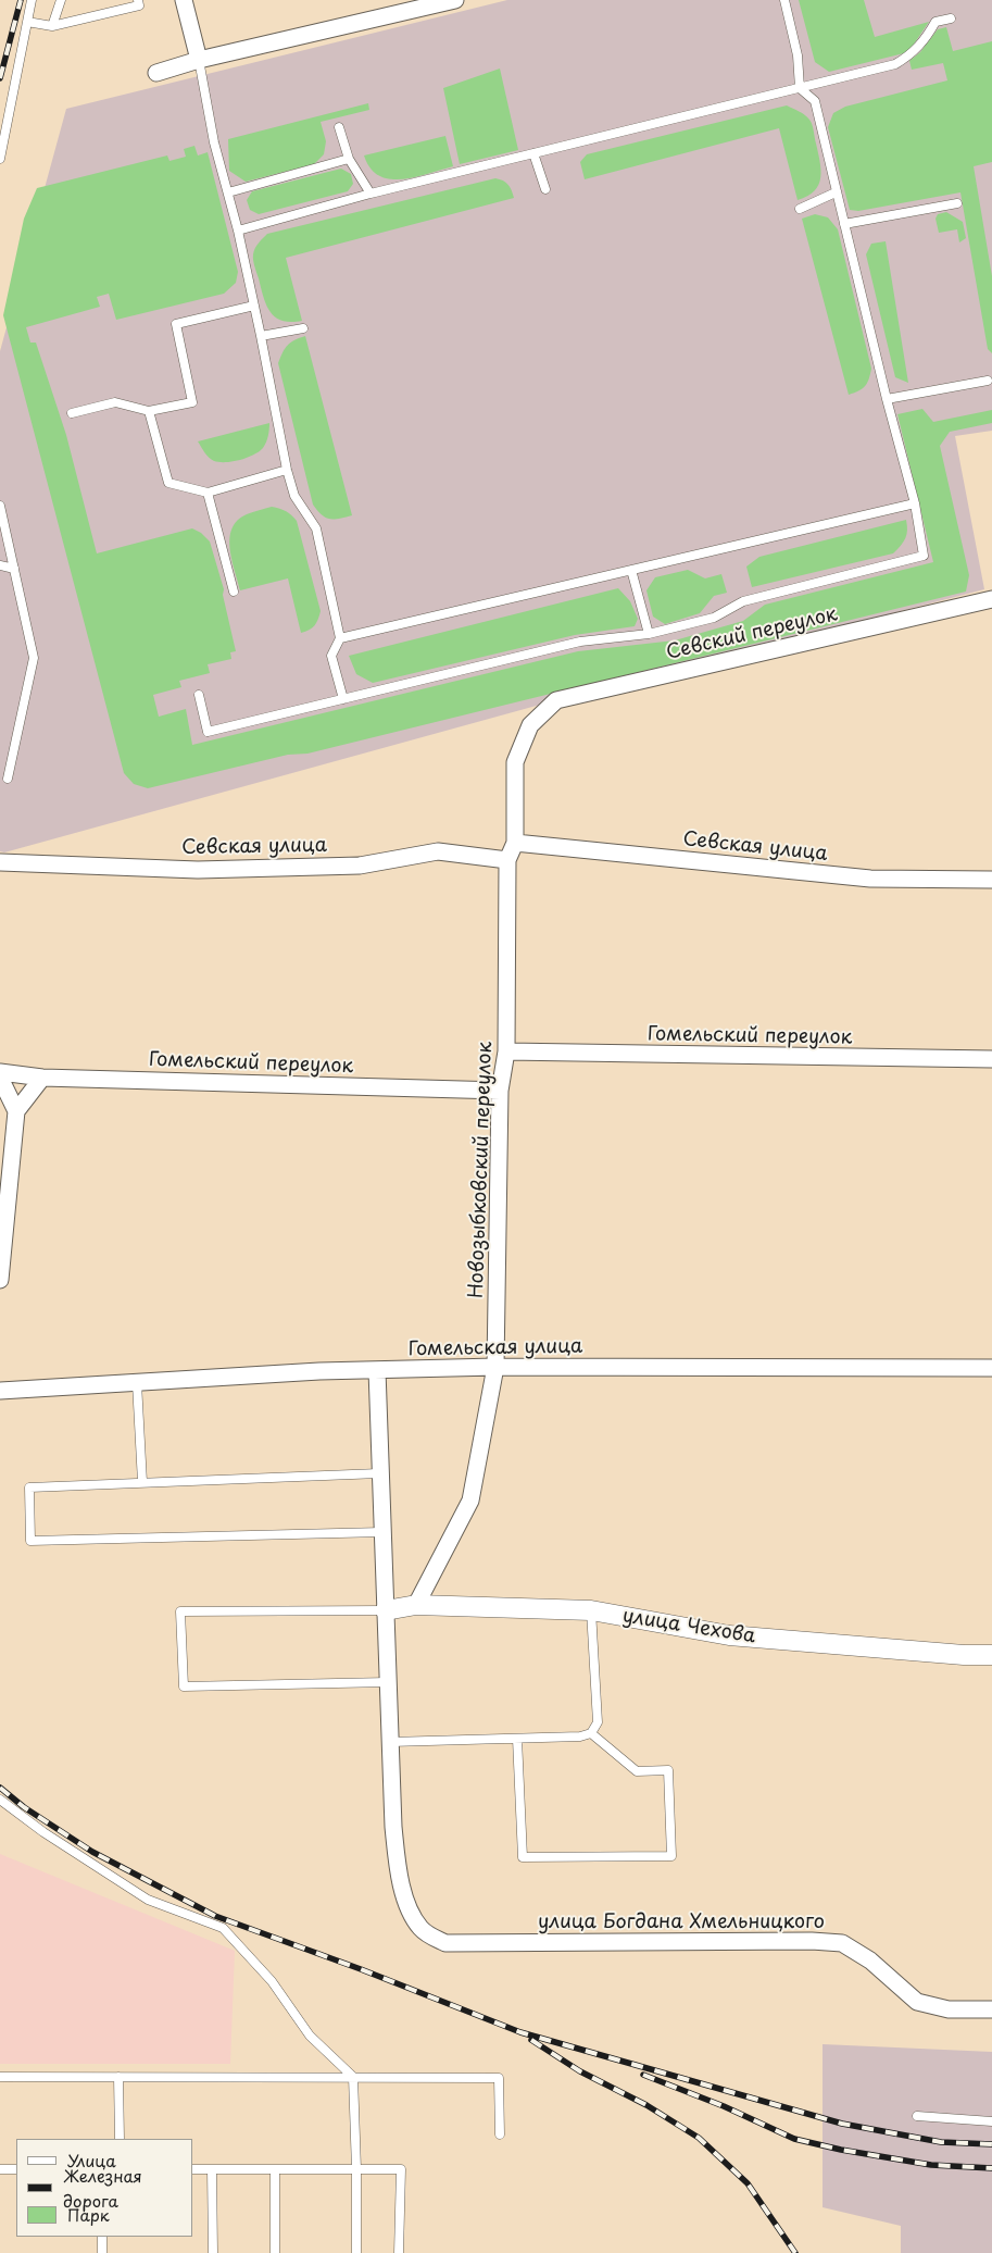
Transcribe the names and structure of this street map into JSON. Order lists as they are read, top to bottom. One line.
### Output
{"streets":{"street":["Севский переулок","Севская улица","Гомельский переулок","Новозыбковский переулок","Гомельская улица","улица Чехова","улица Богдана Хмельницкого"]},"crossings":[["Севский переулок","Новозыбковский переулок"],["Севская улица","Новозыбковский переулок"],["Гомельский переулок","Новозыбковский переулок"],["Новозыбковский переулок","Гомельская улица"],["Новозыбковский переулок","улица Чехова"]],"legend":["Улица","Железная дорога","Парк"]}
